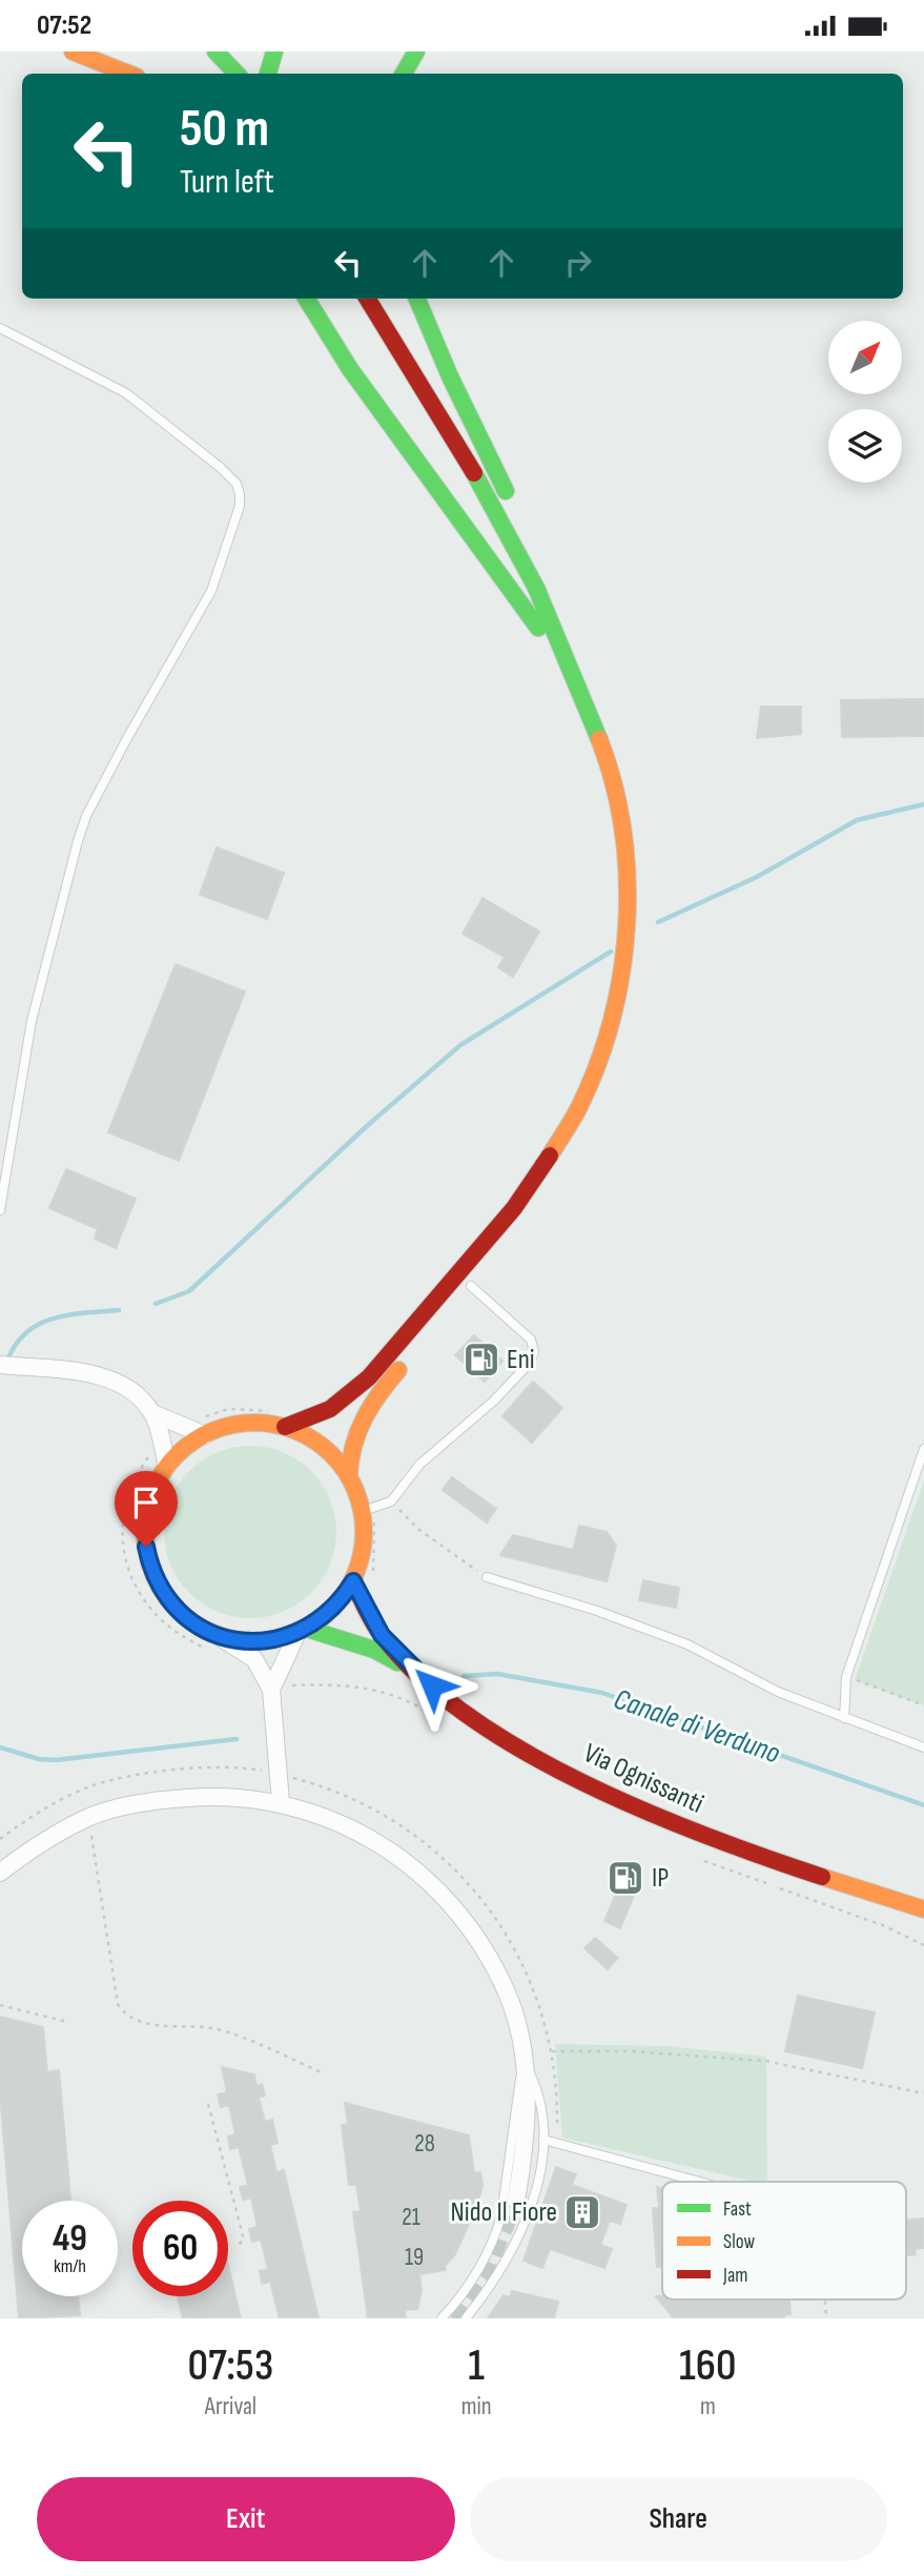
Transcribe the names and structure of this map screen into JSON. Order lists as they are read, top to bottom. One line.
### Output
{"streets":{"main road":["Via Ognissanti"]},"water":["Canale di Verduno"],"places":{"fuel station":["Eni","IP"],"building":["Nido Il Fiore"]},"house_numbers":["28","21","19"],"legend":["Fast","Slow","Jam"],"north":"top right","page":{"status":"07:52","turn":["50 m","Turn left"],"speed":"49 km/h","limit":"60","eta":["07:53","Arrival","1","min","160","m"],"buttons":["Exit","Share"]}}
